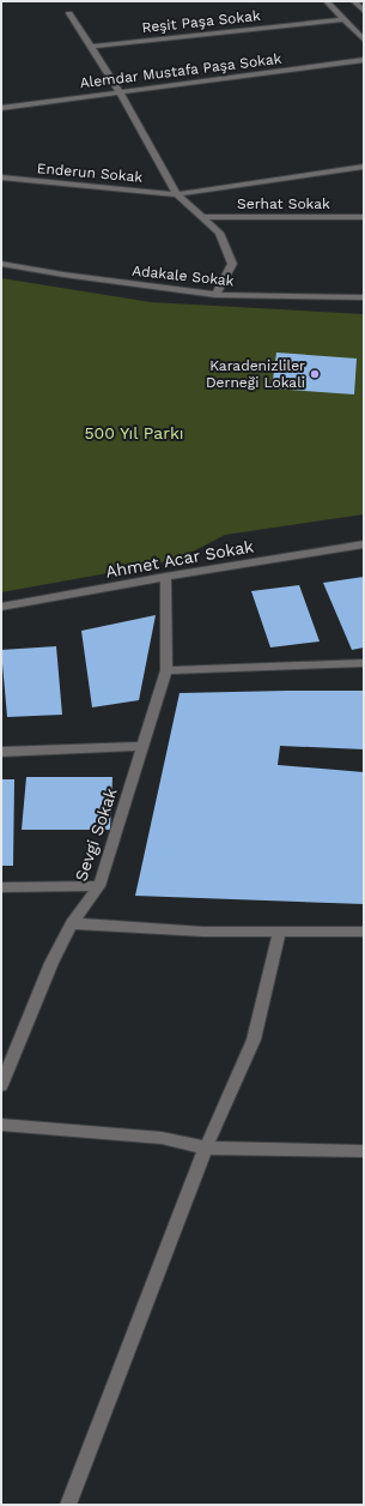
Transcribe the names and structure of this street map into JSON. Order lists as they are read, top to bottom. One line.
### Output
{"streets":{"street":["Reşit Paşa Sokak","Alemdar Mustafa Paşa Sokak","Enderun Sokak","Serhat Sokak","Adakale Sokak","Ahmet Acar Sokak","Sevgi Sokak"]},"crossings":[["Ahmet Acar Sokak","Sevgi Sokak"]],"parks":["500 Yıl Parkı"],"places":["Karadenizliler Derneği Lokali"]}
